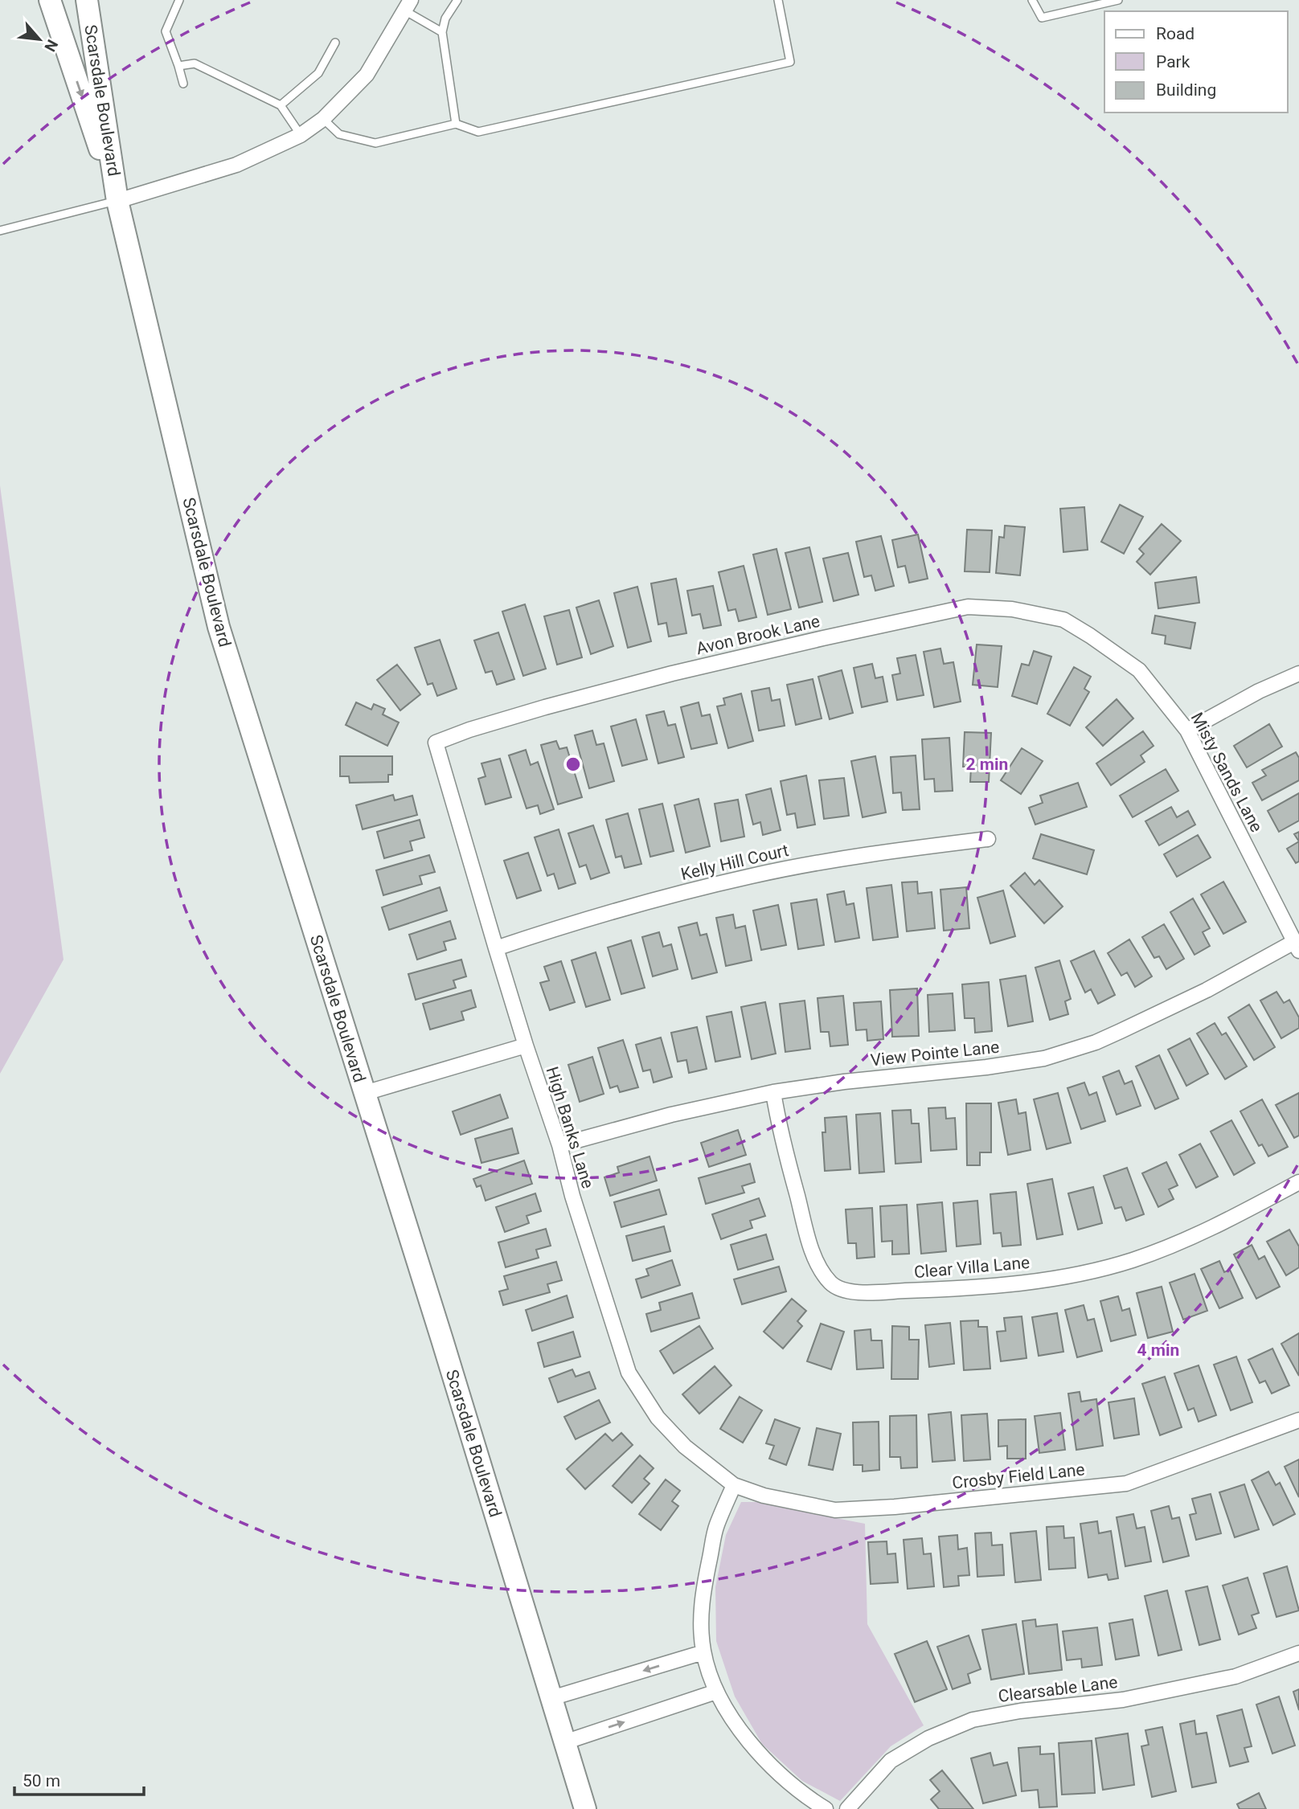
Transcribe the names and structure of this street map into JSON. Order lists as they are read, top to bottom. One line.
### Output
{"streets":{"main road":["Scarsdale Boulevard"],"street":["Avon Brook Lane","Misty Sands Lane","Kelly Hill Court","View Pointe Lane","High Banks Lane","Clear Villa Lane","Crosby Field Lane","Clearsable Lane"]},"crossings":[["Avon Brook Lane","Misty Sands Lane"],["Avon Brook Lane","High Banks Lane"],["Misty Sands Lane","View Pointe Lane"],["Kelly Hill Court","High Banks Lane"],["View Pointe Lane","High Banks Lane"],["View Pointe Lane","Clear Villa Lane"],["High Banks Lane","Crosby Field Lane"]],"legend":["Road","Park","Building"],"scale_bar":"50 m","north":"bottom right","rings":["2 min","4 min"]}
